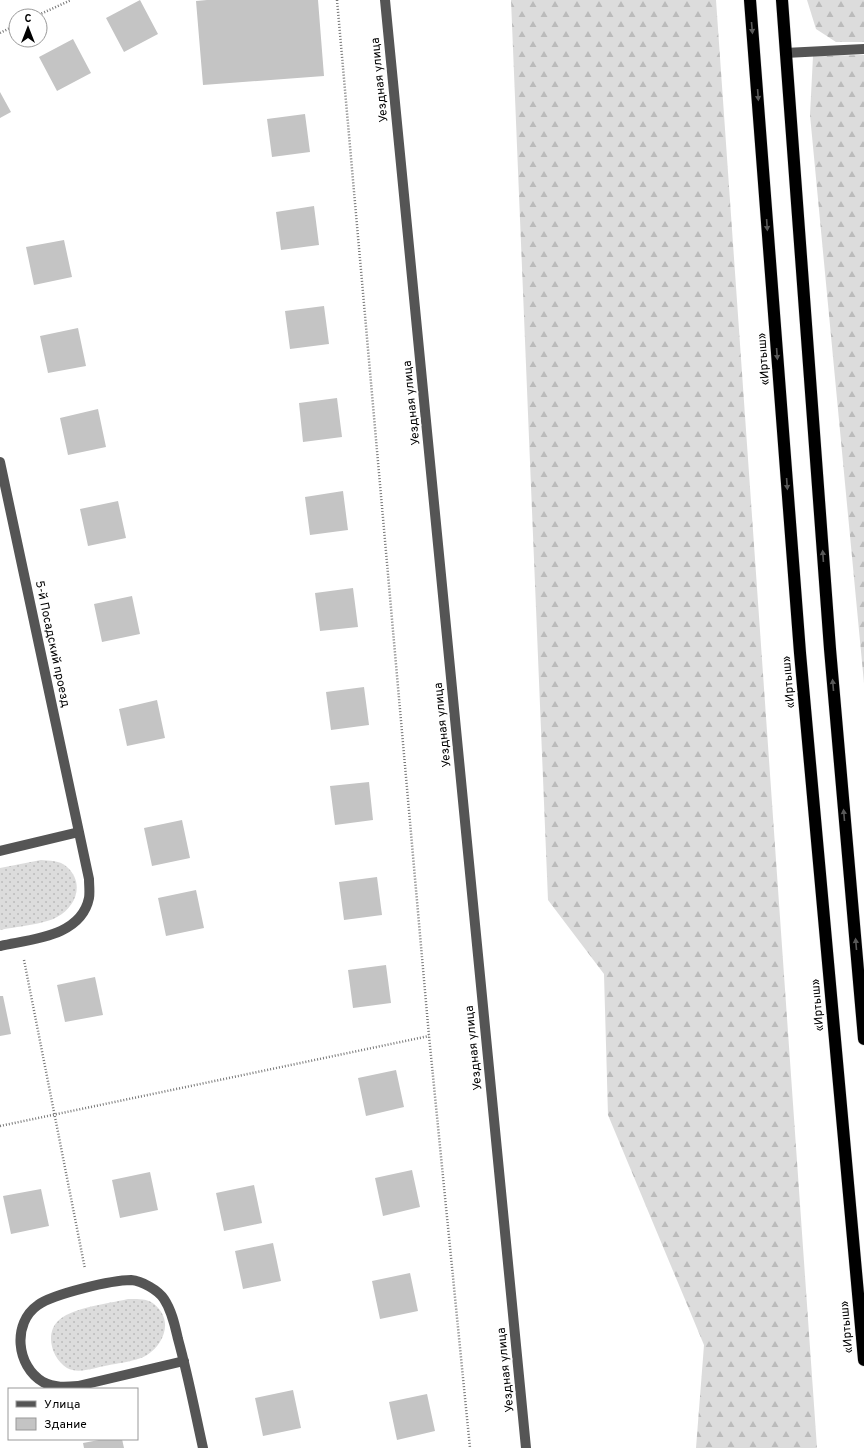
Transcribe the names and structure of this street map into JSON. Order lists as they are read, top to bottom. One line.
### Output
{"streets":{"highway":["«Иртыш»"],"street":["Уездная улица","5-й Посадский проезд"]},"legend":["Улица","Здание"],"north":"top"}
